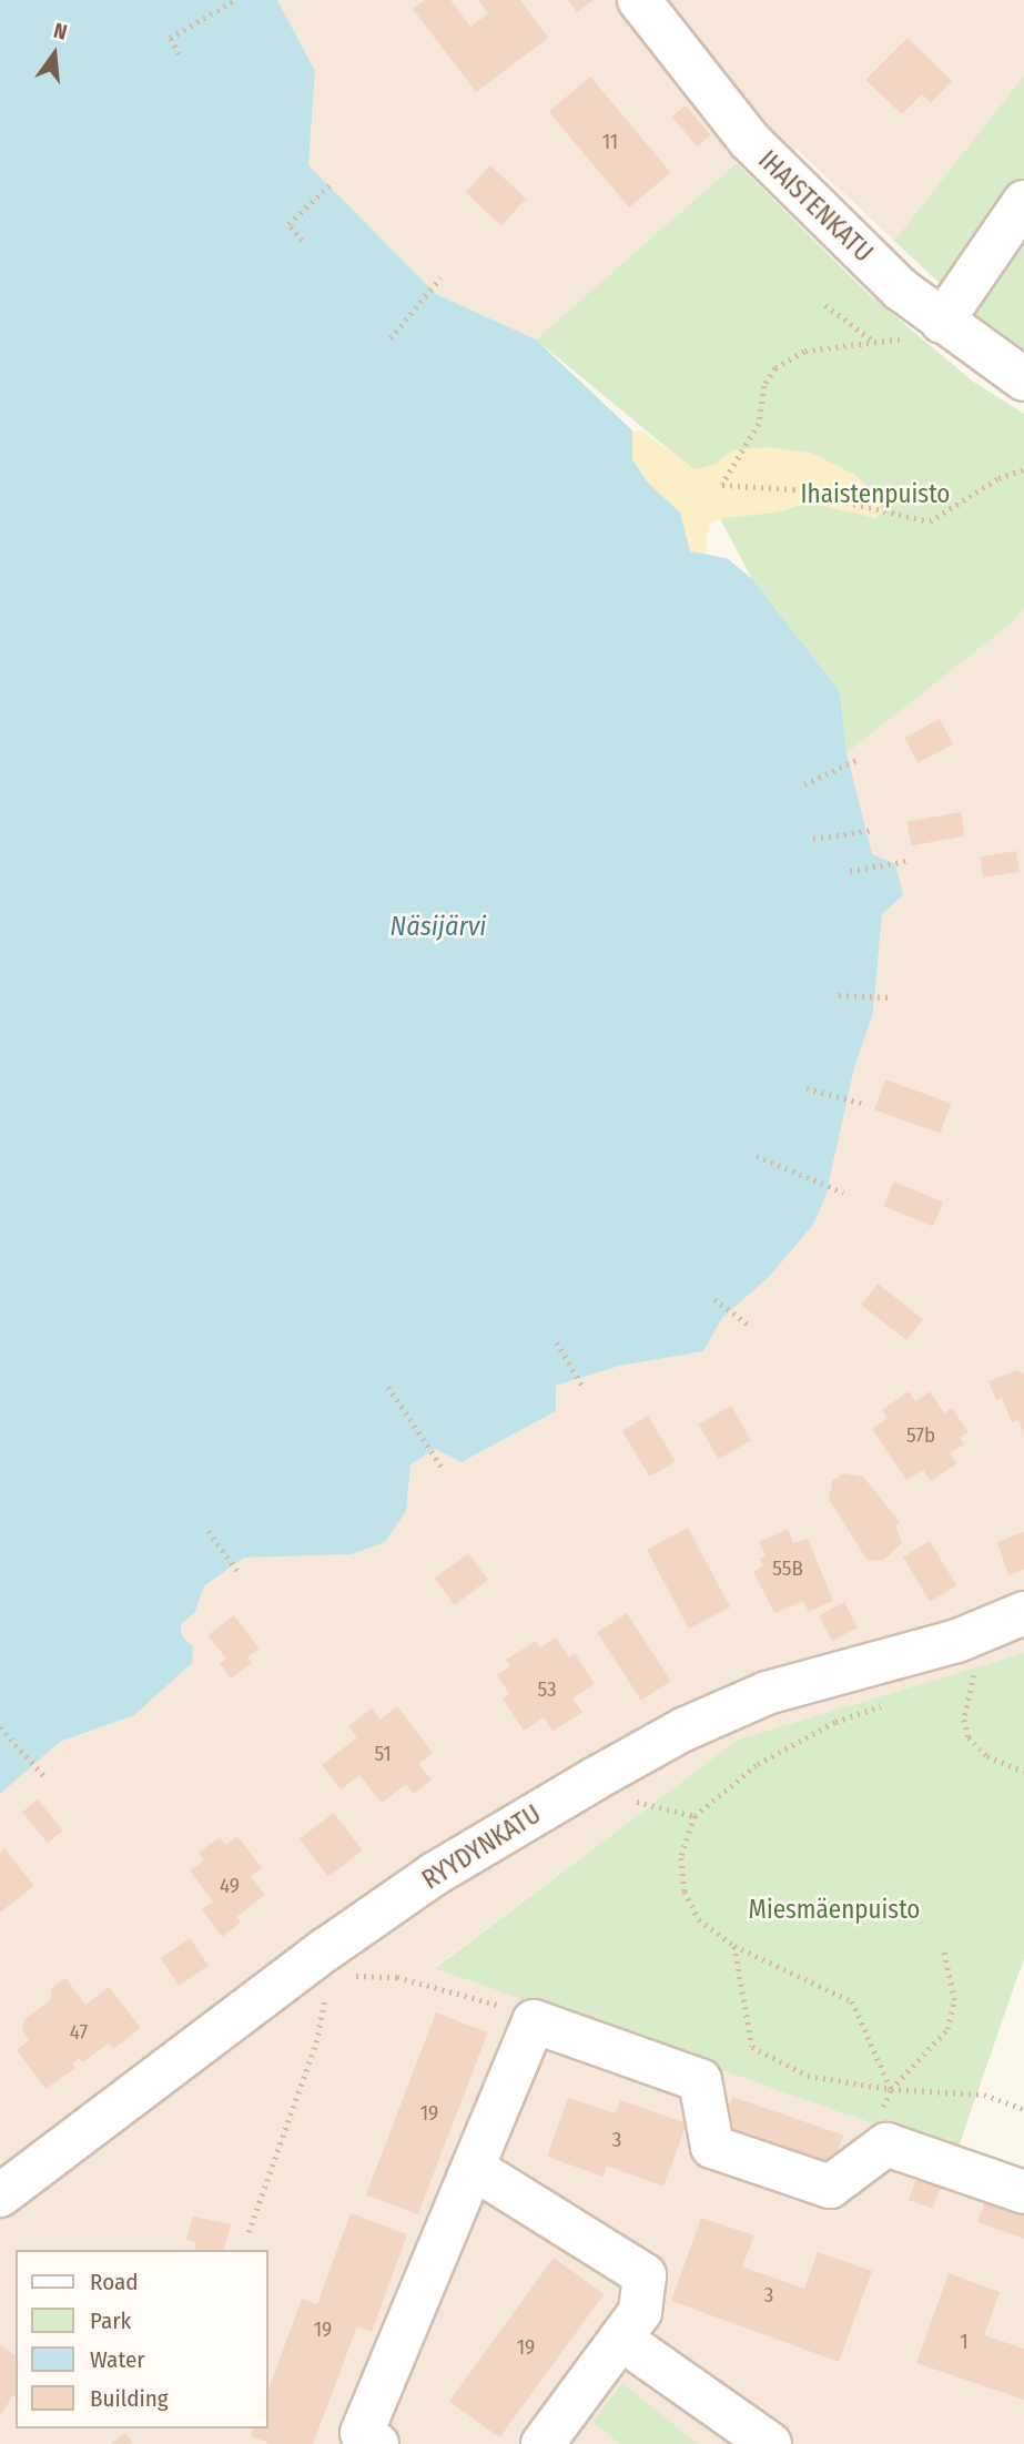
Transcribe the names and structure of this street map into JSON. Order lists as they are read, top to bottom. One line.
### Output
{"streets":{"street":["IHAISTENKATU","RYYDYNKATU"]},"water":["Näsijärvi"],"parks":["Ihaistenpuisto","Miesmäenpuisto"],"house_numbers":["11","57b","55B","53","51","49","47","19","3","3","19","1","19"],"legend":["Road","Park","Water","Building"],"north":"top"}
